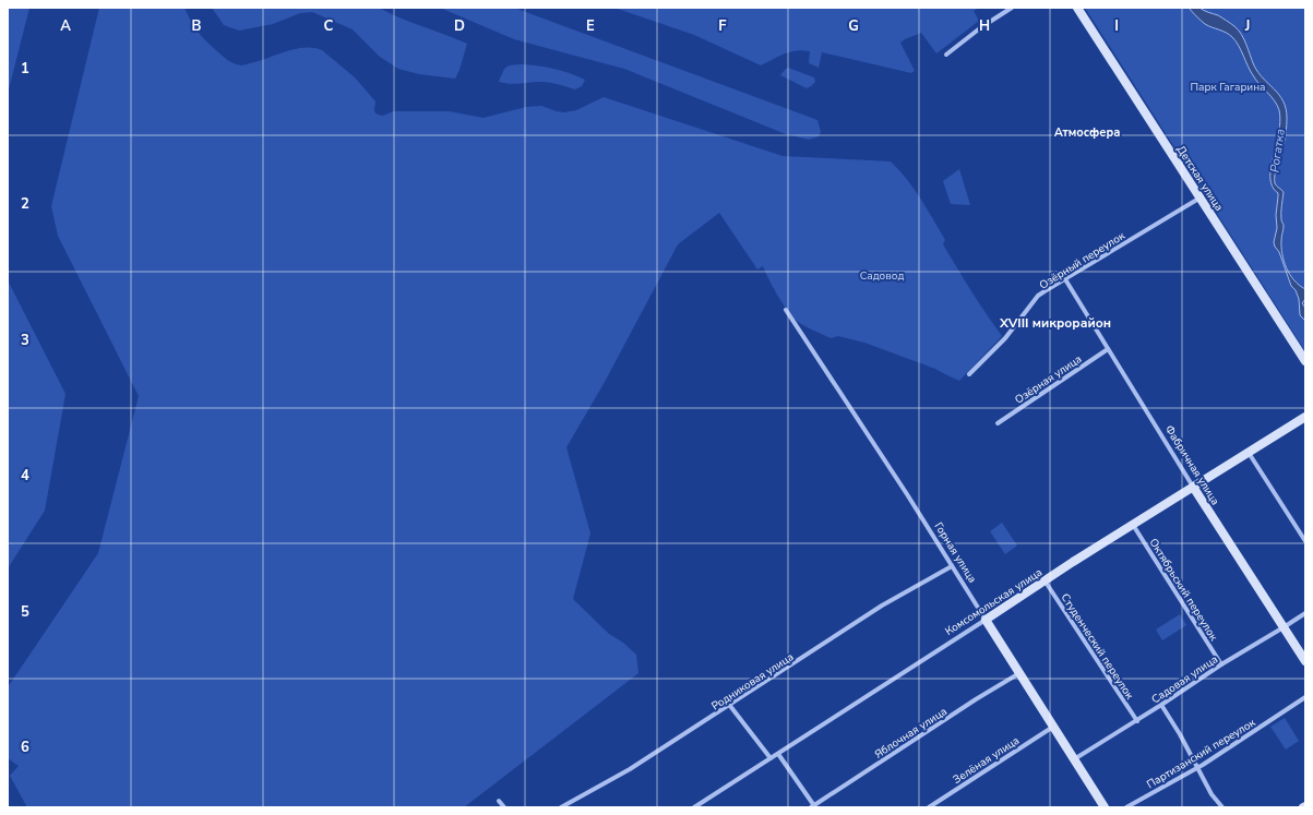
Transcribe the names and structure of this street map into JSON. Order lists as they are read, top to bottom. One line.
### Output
{"streets":{"street":["Детская улица","Озёрный переулок","Озёрная улица","Фабричная улица","Горная улица","Октябрьский переулок","Комсомольская улица","Студенческий переулок","Садовая улица","Родниковая улица","Яблочная улица","Партизанский переулок","Зелёная улица"]},"crossings":[["Детская улица","Озёрный переулок"],["Озёрный переулок","Фабричная улица"],["Озёрная улица","Фабричная улица"],["Фабричная улица","Комсомольская улица"],["Фабричная улица","Садовая улица"],["Горная улица","Комсомольская улица"],["Горная улица","Садовая улица"],["Горная улица","Родниковая улица"],["Горная улица","Яблочная улица"],["Горная улица","Зелёная улица"],["Октябрьский переулок","Комсомольская улица"],["Октябрьский переулок","Садовая улица"],["Комсомольская улица","Студенческий переулок"],["Студенческий переулок","Садовая улица"]],"districts":["Атмосфера","XVIII микрорайон"],"water":["Рогатка"],"parks":["Парк Гагарина","Садовод"],"grid":{"columns":["A","B","C","D","E","F","G","H","I","J"],"rows":["1","2","3","4","5","6"]}}
